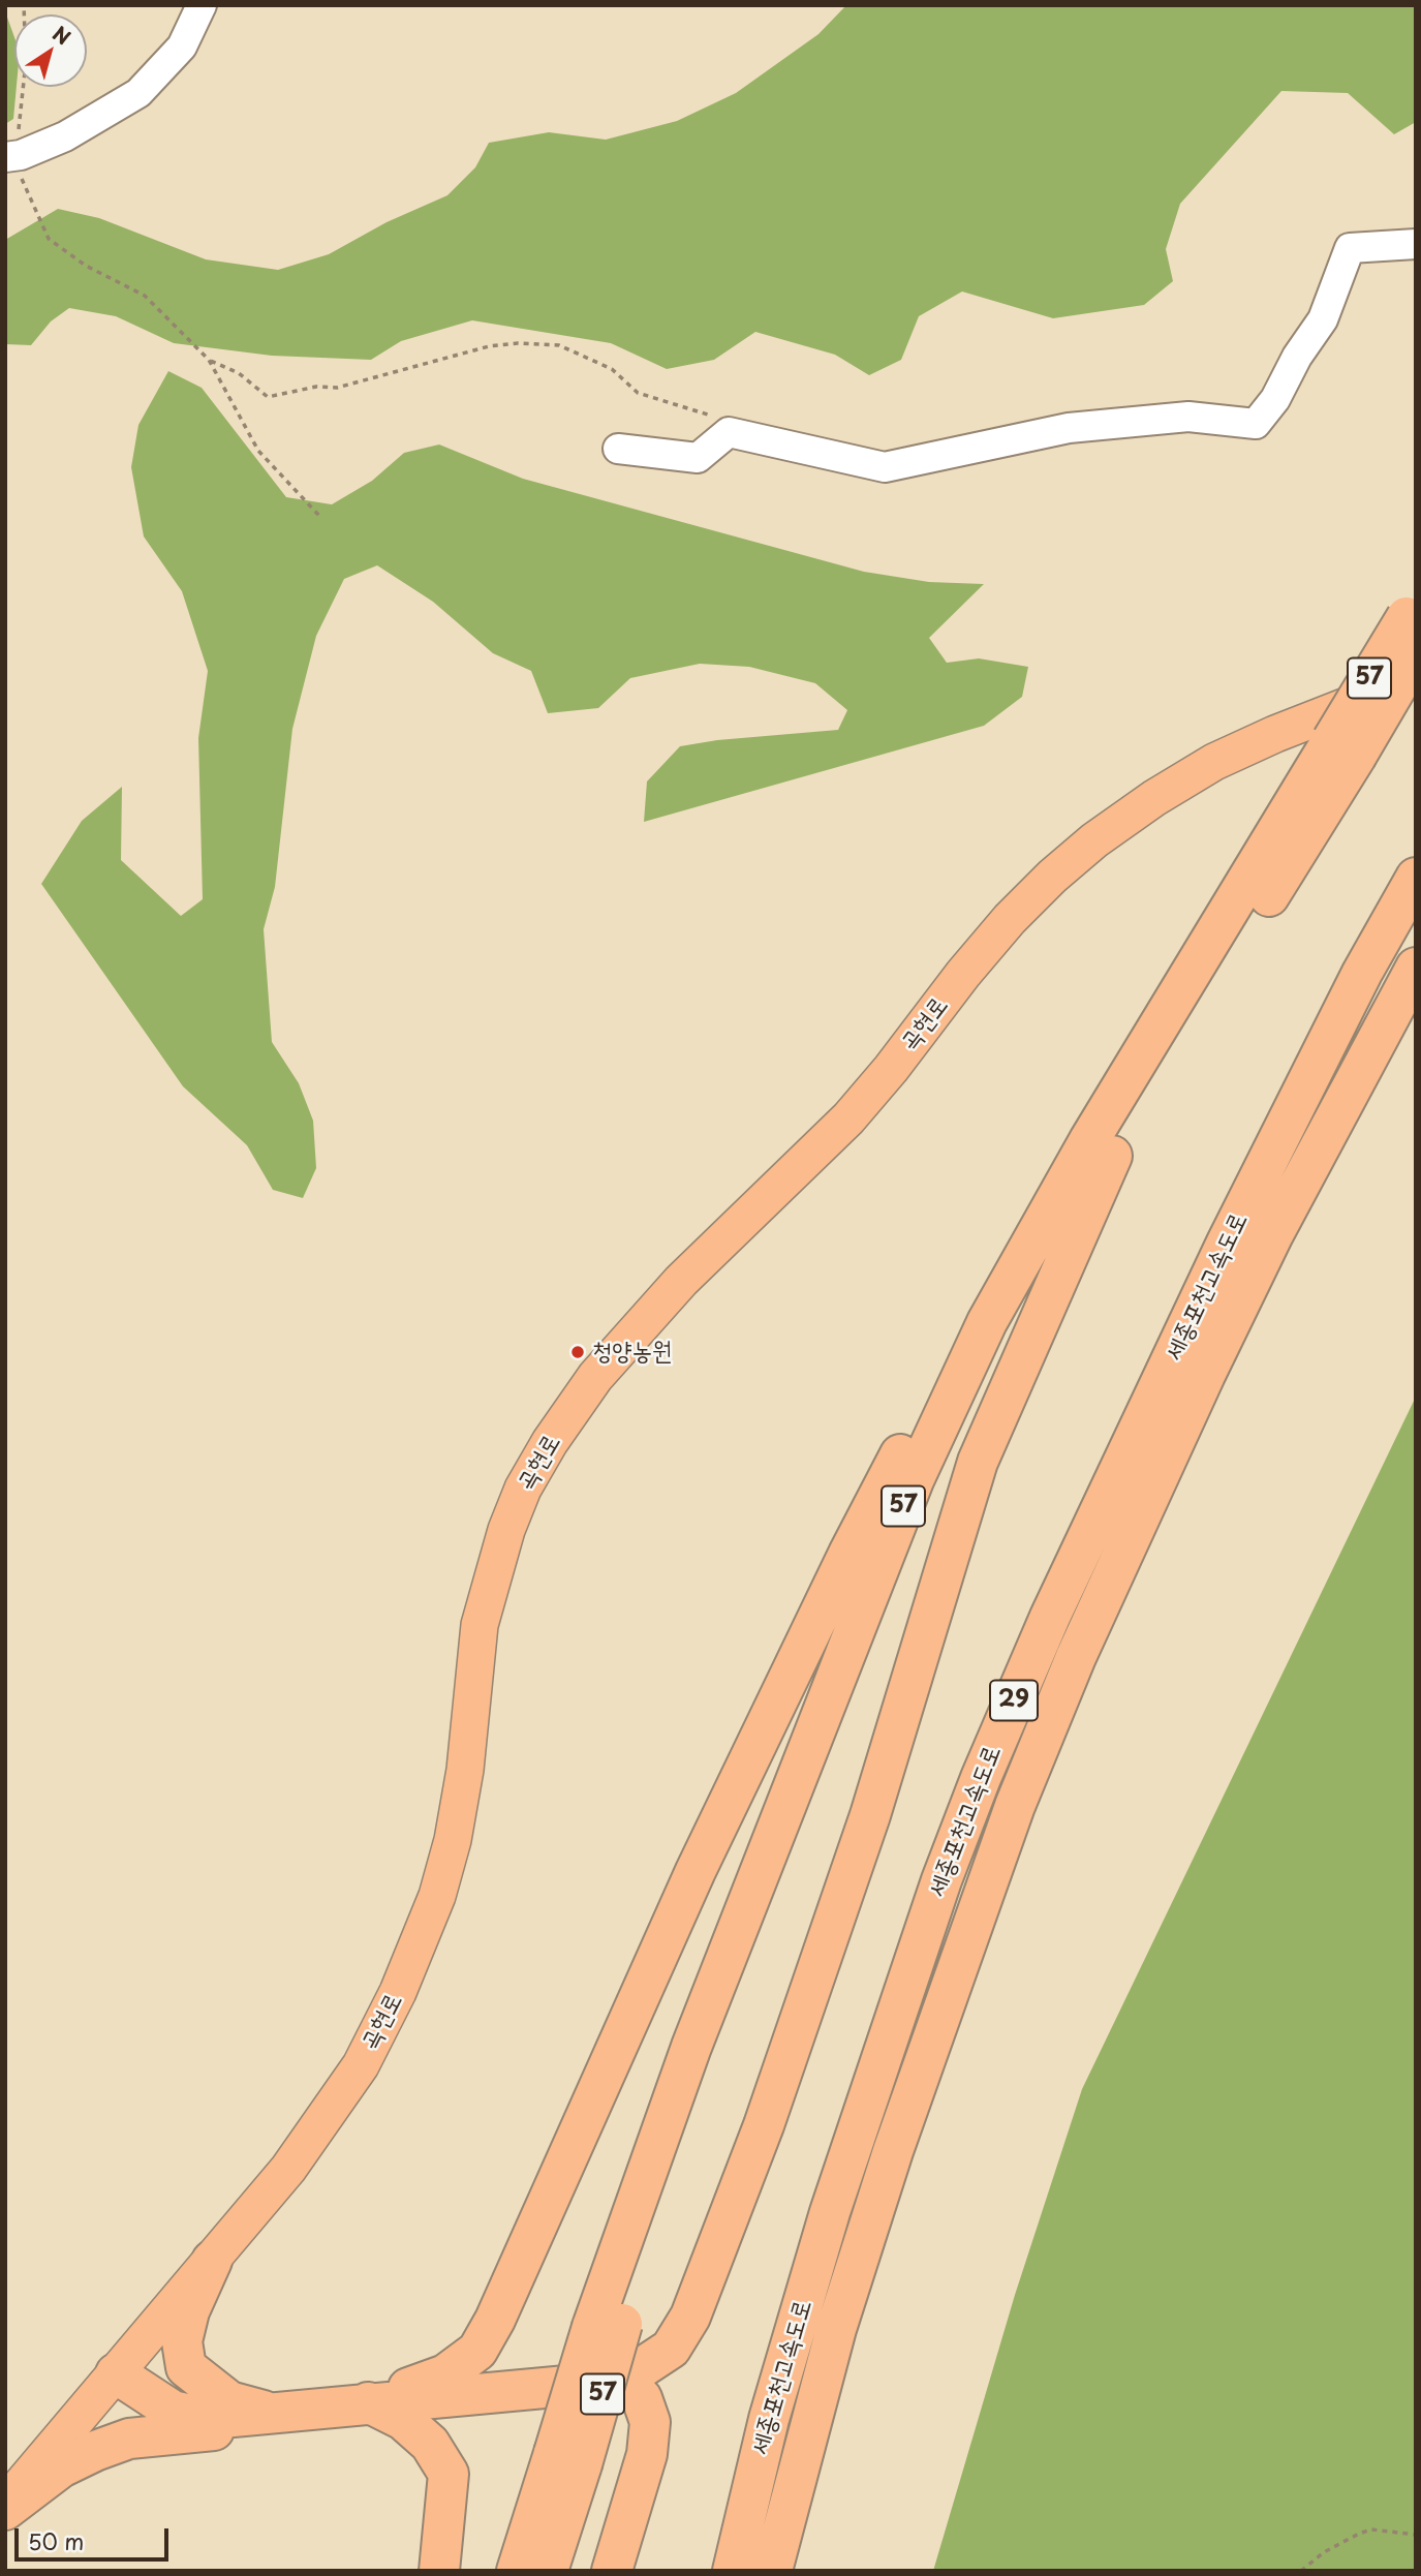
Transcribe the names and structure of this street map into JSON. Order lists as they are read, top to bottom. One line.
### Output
{"streets":{"highway":["57","세종포천고속도로","29"],"main road":["곡현로"]},"places":["청양농원"],"scale_bar":"50 m","north":"top right"}
